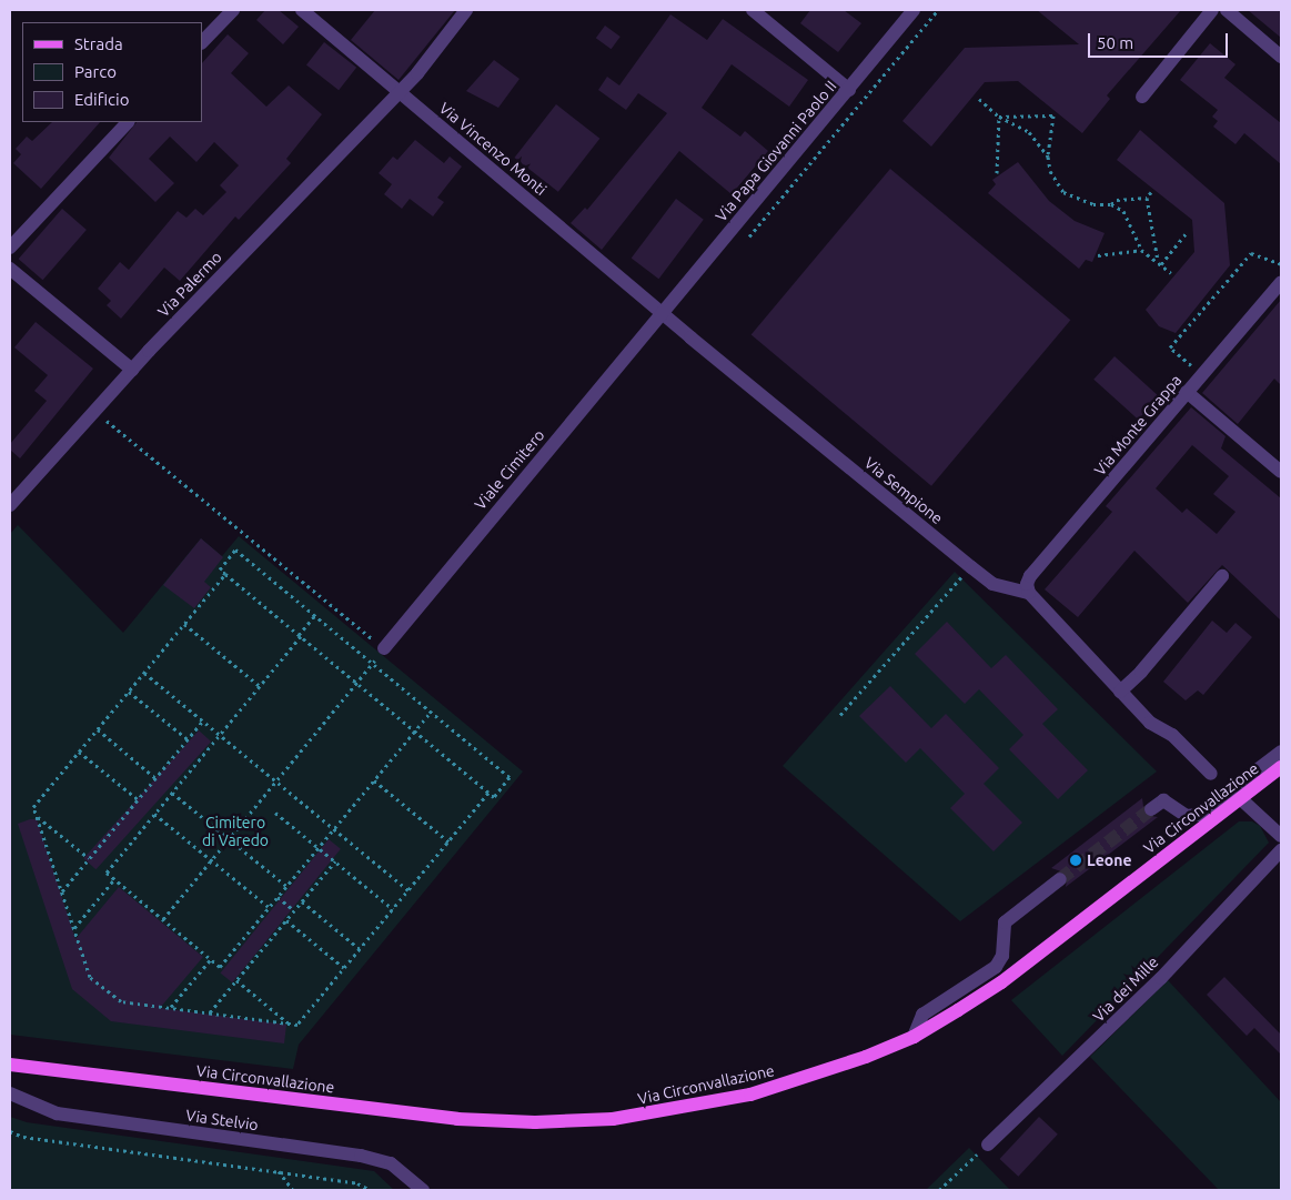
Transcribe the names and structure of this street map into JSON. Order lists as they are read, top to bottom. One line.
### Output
{"streets":{"main road":["Via Circonvallazione"],"street":["Via Vincenzo Monti","Via Papa Giovanni Paolo II","Via Palermo","Via Monte Grappa","Viale Cimitero","Via Sempione","Via dei Mille","Via Stelvio"]},"crossings":[["Via Vincenzo Monti","Via Papa Giovanni Paolo II"],["Via Vincenzo Monti","Via Palermo"],["Via Vincenzo Monti","Viale Cimitero"],["Via Vincenzo Monti","Via Sempione"],["Via Papa Giovanni Paolo II","Viale Cimitero"],["Via Papa Giovanni Paolo II","Via Sempione"],["Via Monte Grappa","Via Sempione"],["Viale Cimitero","Via Sempione"]],"parks":["Cimitero di Varedo"],"places":["Leone"],"legend":["Strada","Parco","Edificio"],"scale_bar":"50 m"}
